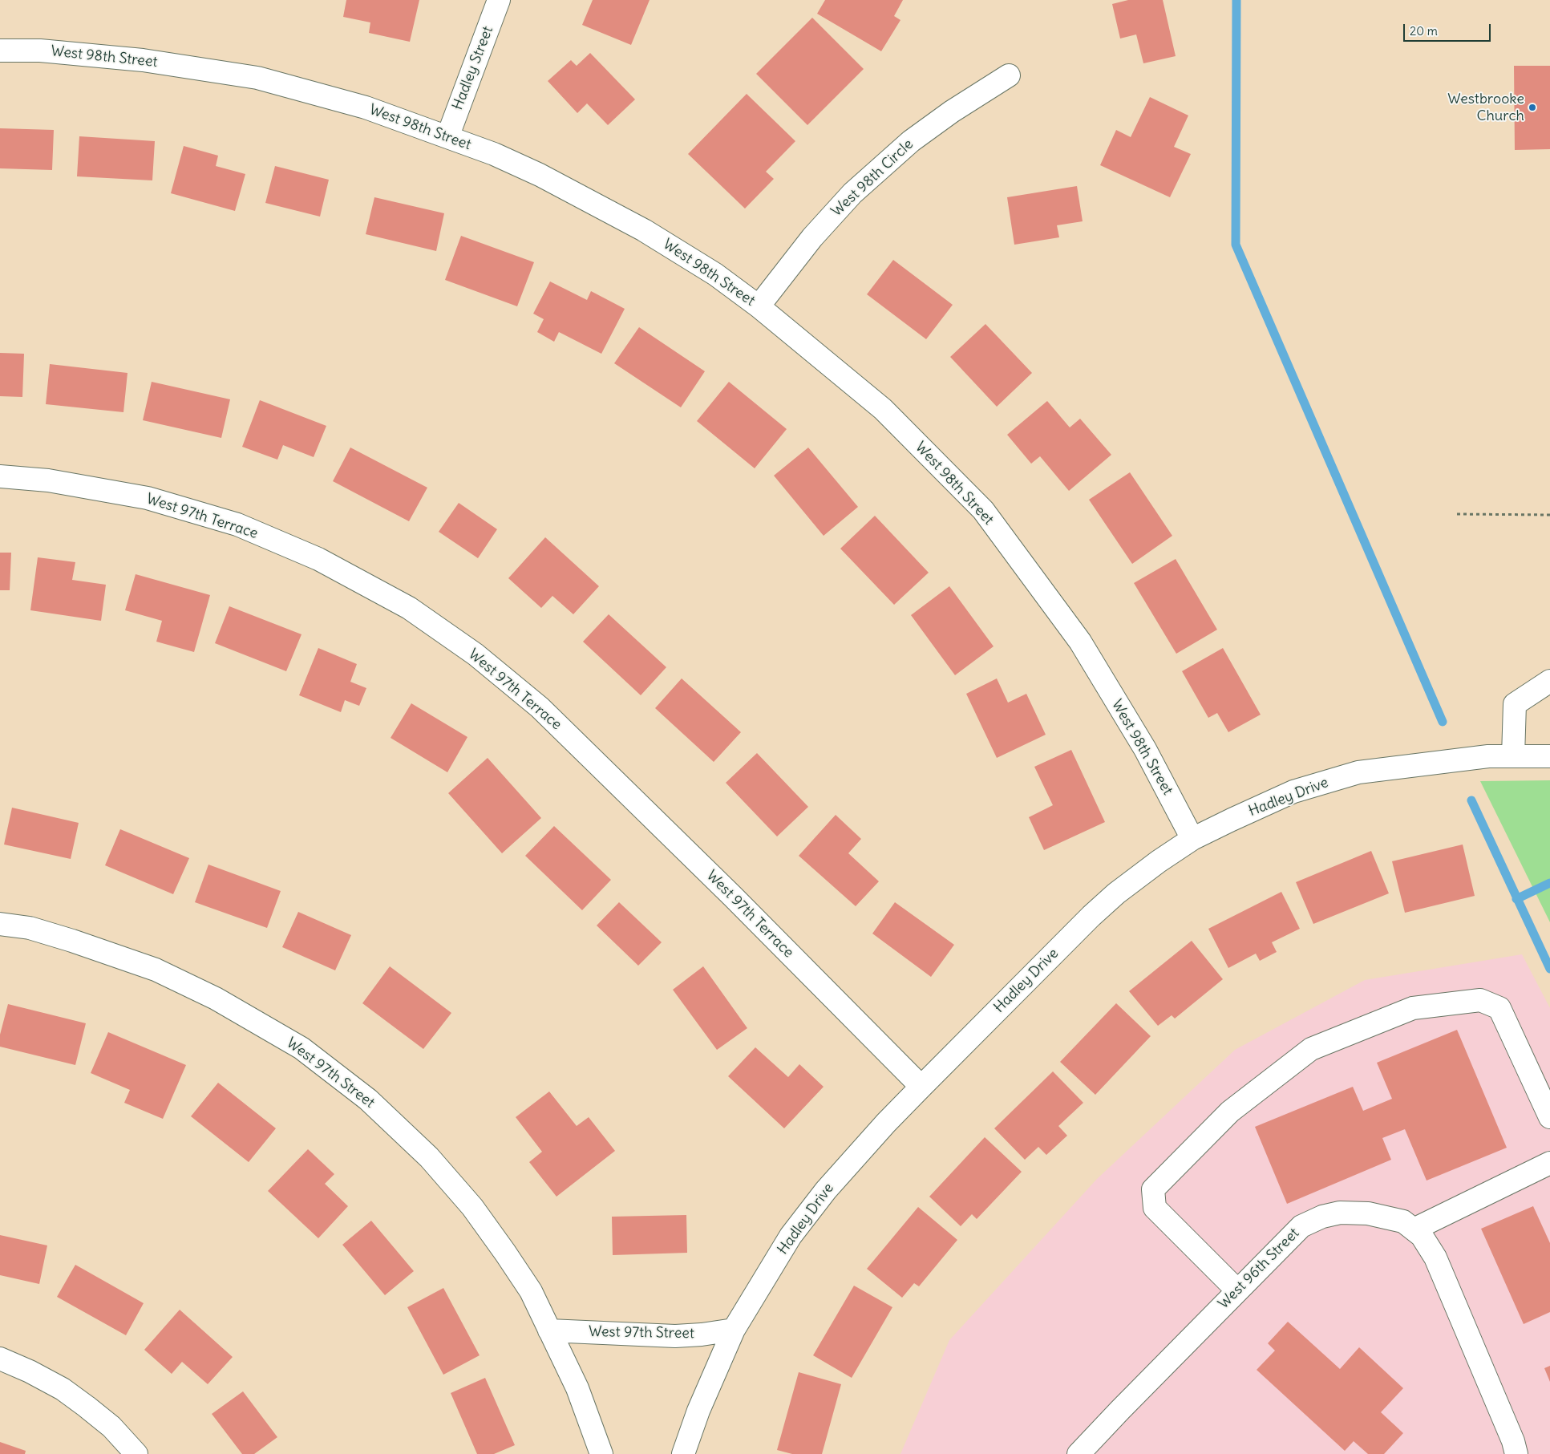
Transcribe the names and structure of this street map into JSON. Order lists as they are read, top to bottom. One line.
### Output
{"streets":{"street":["West 98th Street","Hadley Street","West 98th Circle","West 97th Terrace","Hadley Drive","West 97th Street","West 96th Street"]},"crossings":[["West 98th Street","Hadley Street"],["West 98th Street","West 98th Circle"],["West 98th Street","Hadley Drive"],["West 97th Terrace","Hadley Drive"],["Hadley Drive","West 97th Street"]],"places":["Westbrooke Church"],"scale_bar":"20 m"}
